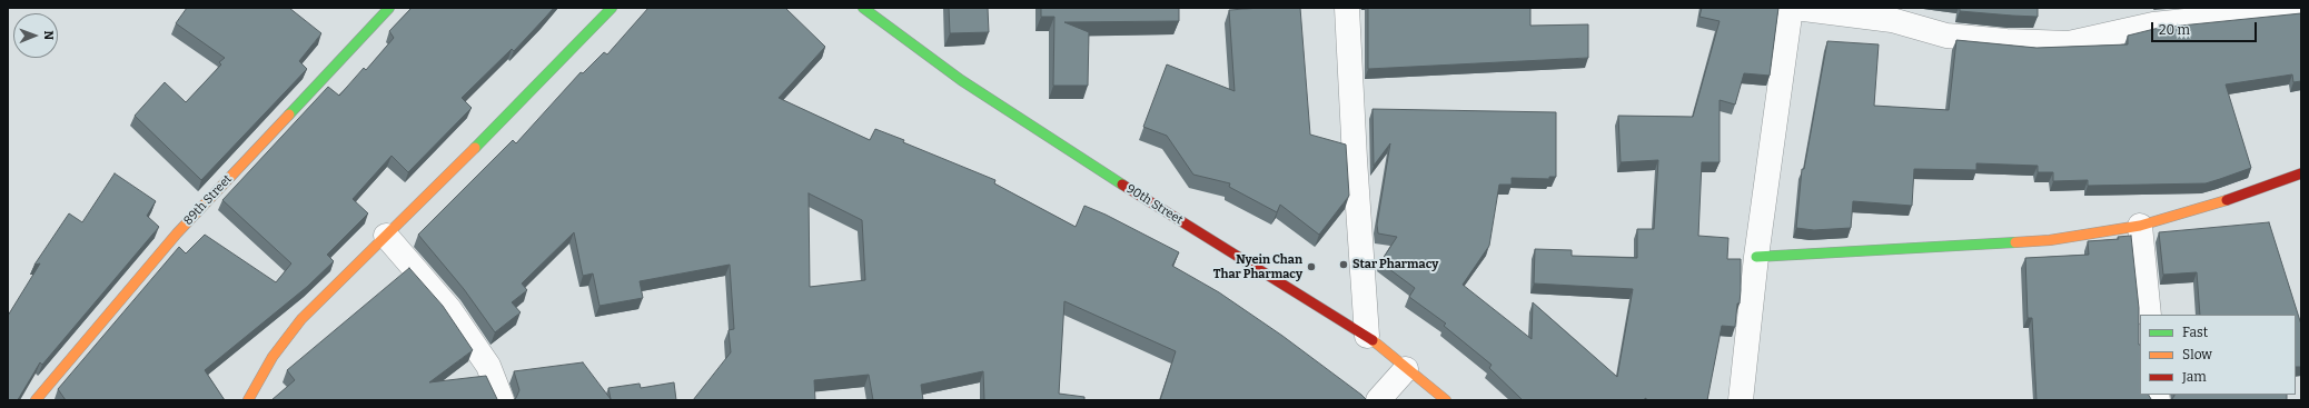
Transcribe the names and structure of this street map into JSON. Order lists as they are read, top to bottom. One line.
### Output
{"streets":{"street":["89th Street","90th Street"]},"places":["Star Pharmacy","Nyein Chan Thar Pharmacy"],"legend":["Fast","Slow","Jam"],"scale_bar":"20 m","north":"right"}
